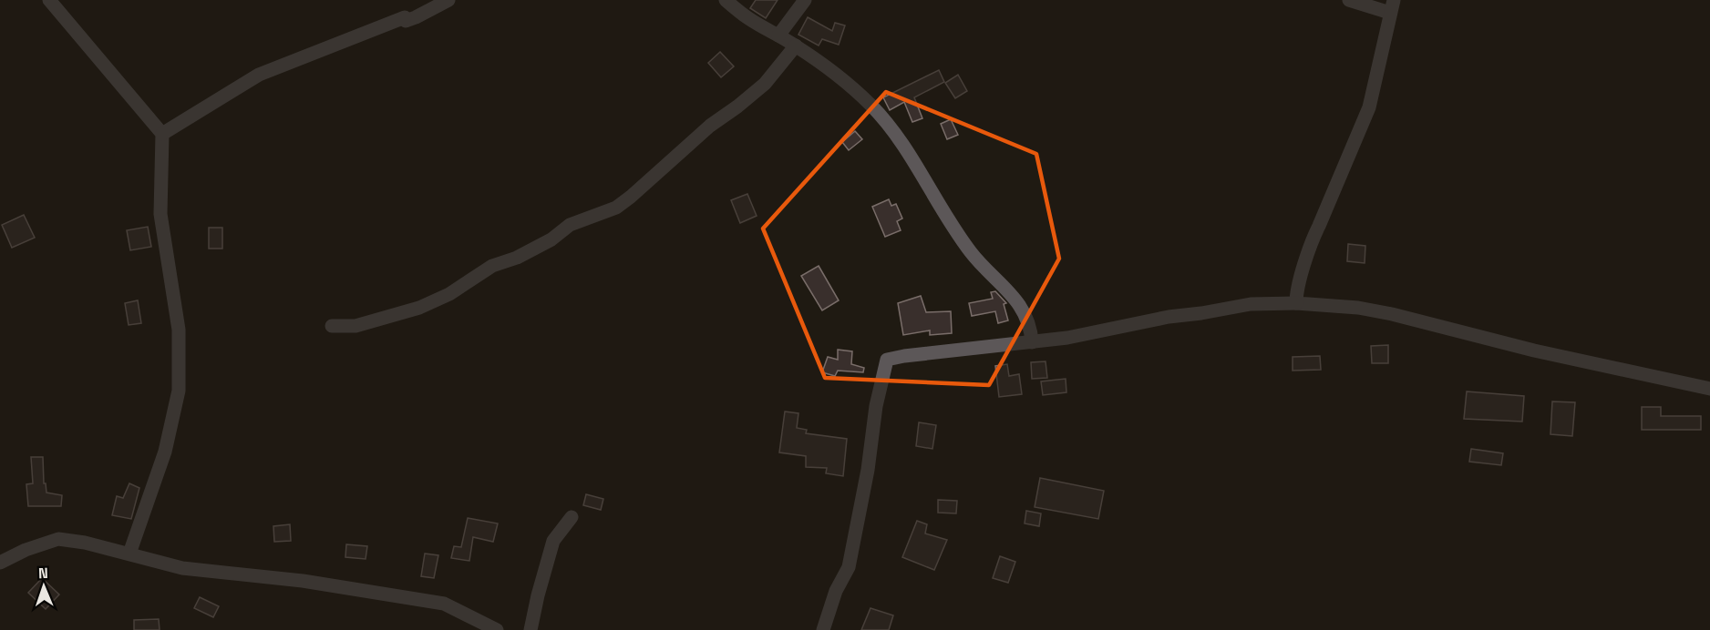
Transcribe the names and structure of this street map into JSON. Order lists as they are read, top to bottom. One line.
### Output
{"north":"top"}
